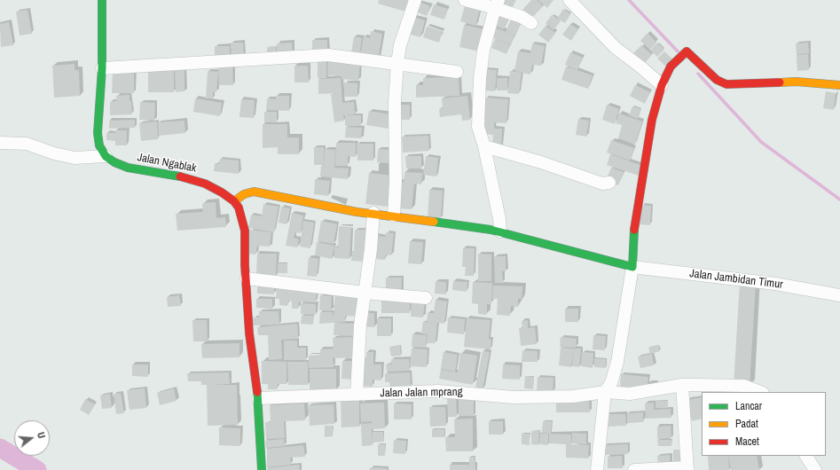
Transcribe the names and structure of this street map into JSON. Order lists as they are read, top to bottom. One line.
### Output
{"streets":{"street":["Jalan Ngablak","Jalan Jambidan Timur","Jalan Jalan mprang"]},"legend":["Lancar","Padat","Macet"],"north":"right"}
